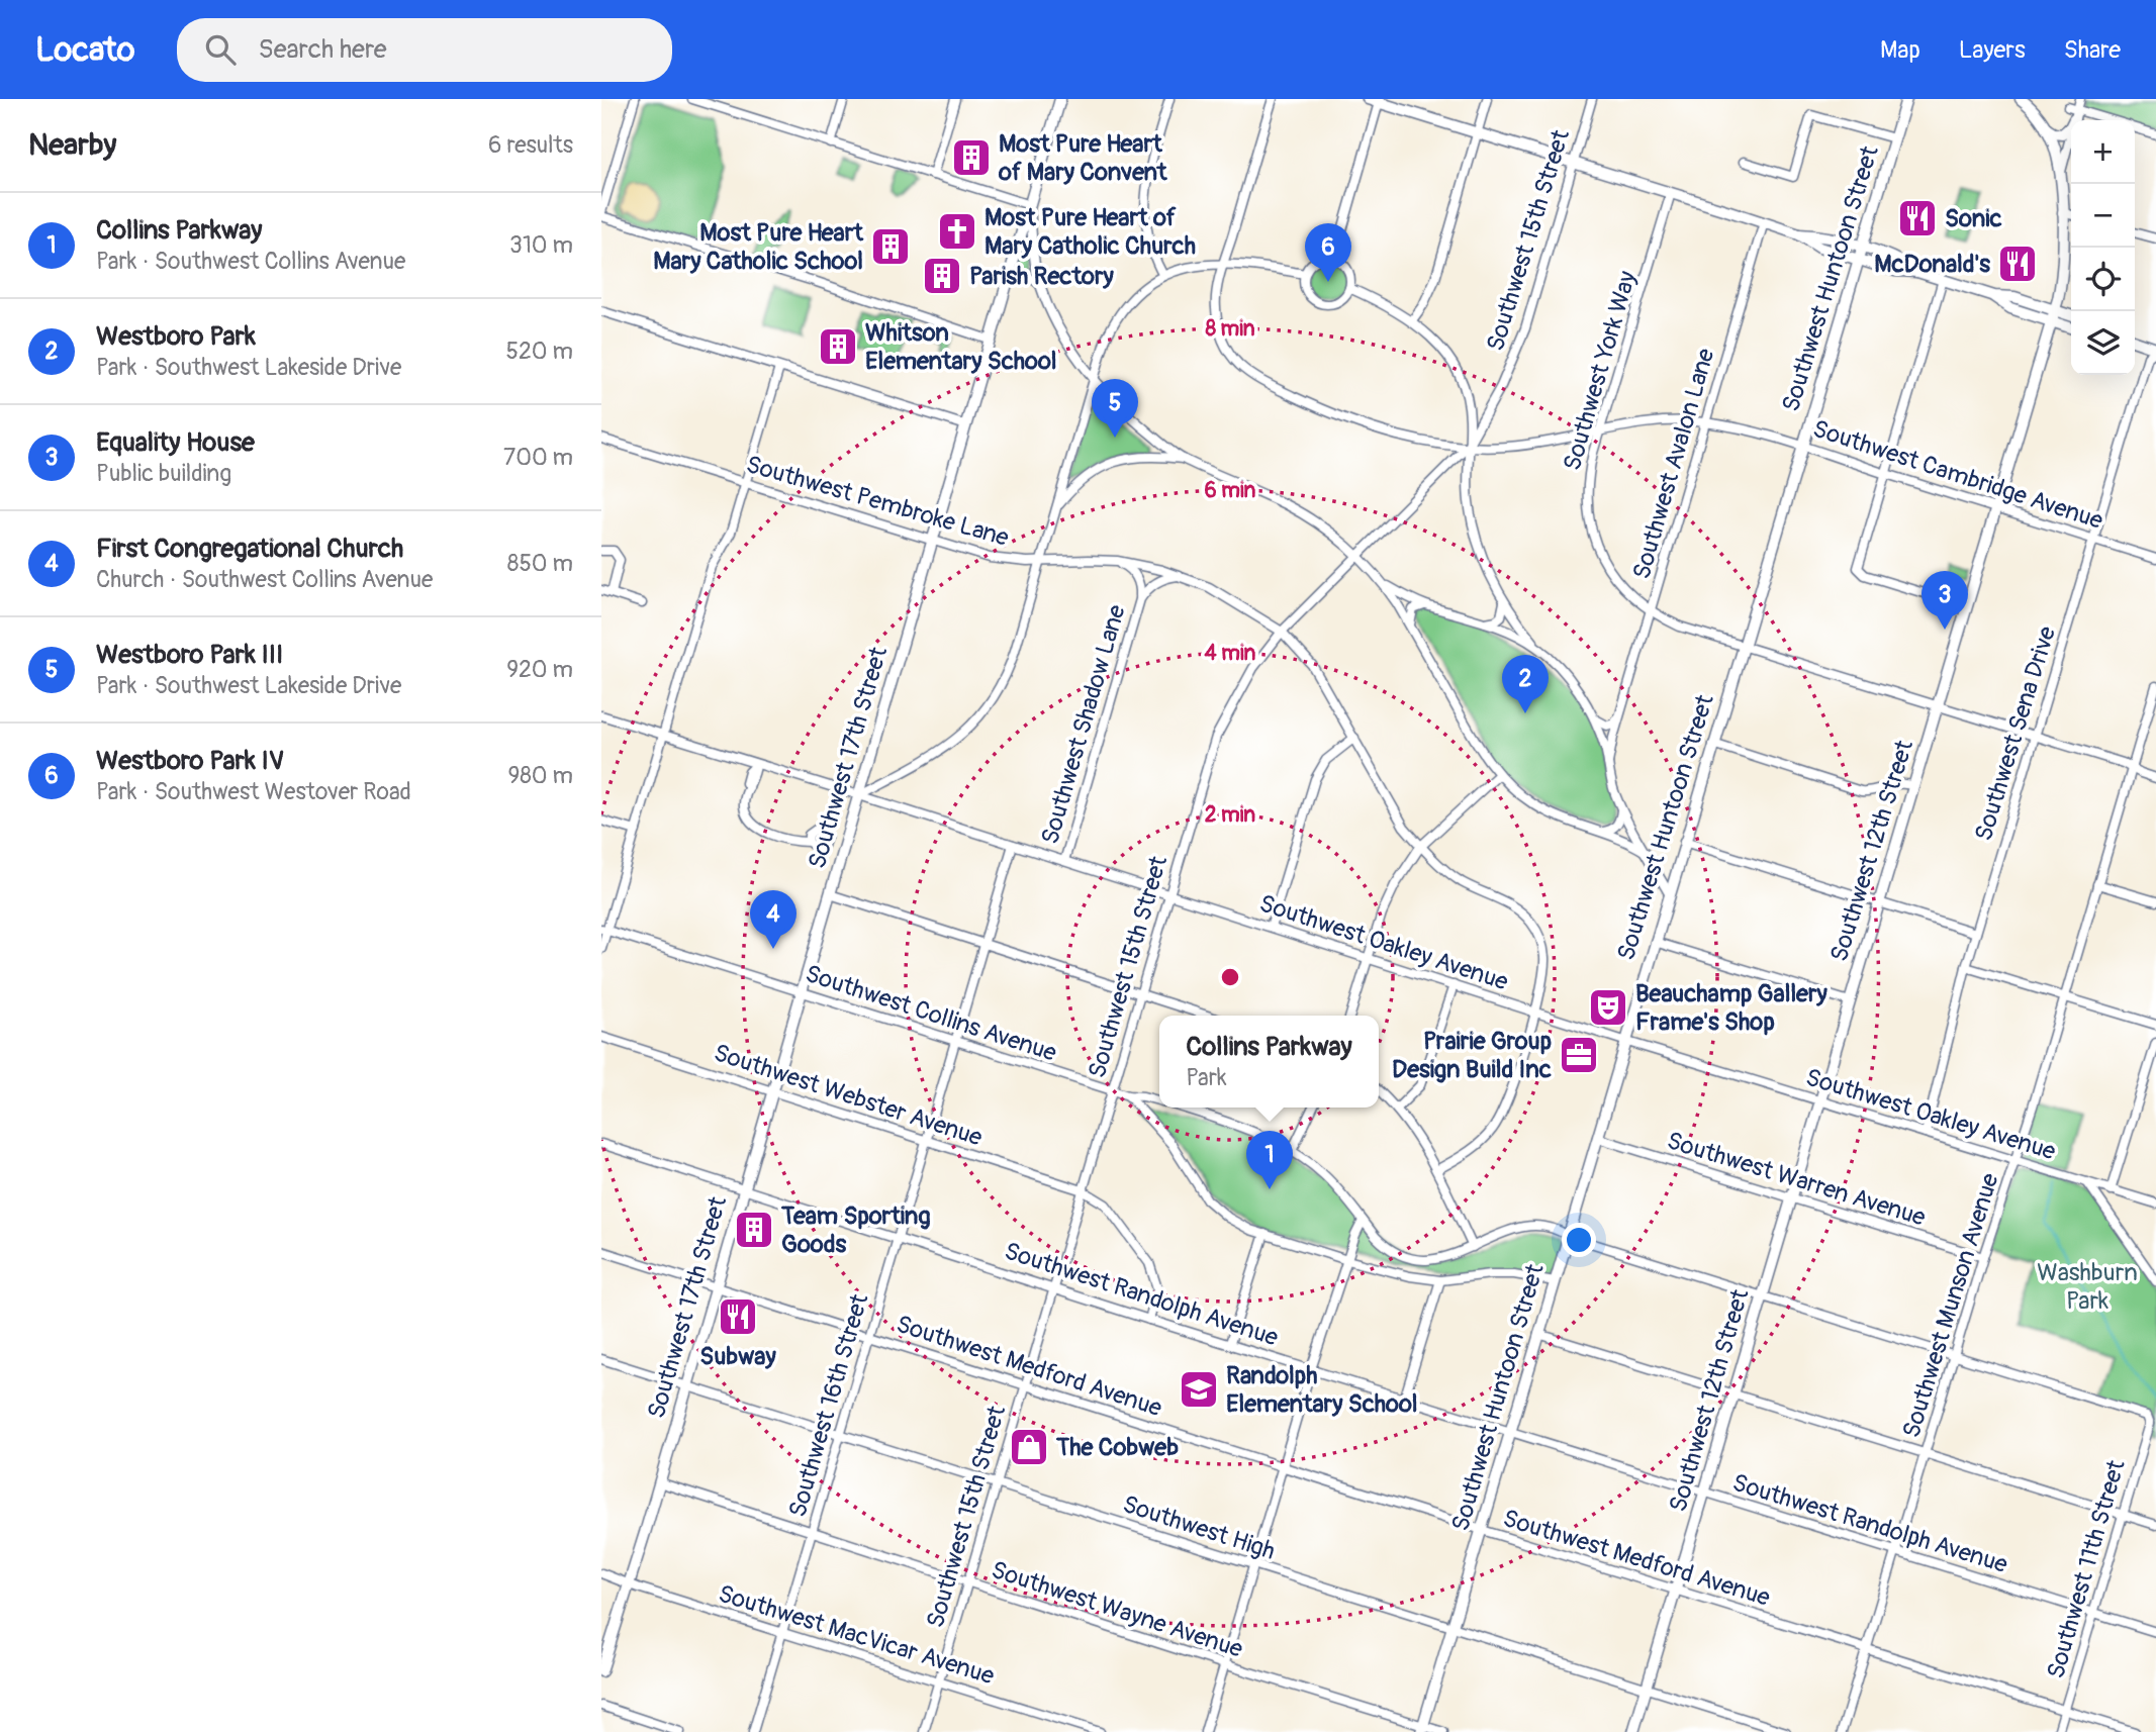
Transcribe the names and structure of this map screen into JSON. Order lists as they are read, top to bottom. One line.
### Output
{"streets":{"main road":["Southwest Huntoon Street","Southwest 17th Street","Southwest 12th Street"],"street":["Southwest 15th Street","Southwest York Way","Southwest Avalon Lane","Southwest Cambridge Avenue","Southwest Pembroke Lane","Southwest Shadow Lane","Southwest Sena Drive","Southwest Oakley Avenue","Southwest Collins Avenue","Southwest Webster Avenue","Southwest Warren Avenue","Southwest Randolph Avenue","Southwest Munson Avenue","Southwest Medford Avenue","Southwest 16th Street","Southwest High","Southwest 11th Street","Southwest Wayne Avenue","Southwest MacVicar Avenue"]},"crossings":[["Southwest 15th Street","Southwest Cambridge Avenue"],["Southwest 15th Street","Southwest Pembroke Lane"],["Southwest 15th Street","Southwest Oakley Avenue"],["Southwest 15th Street","Southwest Collins Avenue"],["Southwest 15th Street","Southwest Webster Avenue"],["Southwest 15th Street","Southwest Randolph Avenue"],["Southwest 15th Street","Southwest Medford Avenue"],["Southwest 15th Street","Southwest High"],["Southwest 15th Street","Southwest Wayne Avenue"],["Southwest 15th Street","Southwest MacVicar Avenue"],["Southwest Huntoon Street","Southwest York Way"],["Southwest Huntoon Street","Southwest Cambridge Avenue"],["Southwest Huntoon Street","Southwest Oakley Avenue"],["Southwest Huntoon Street","Southwest Collins Avenue"],["Southwest Huntoon Street","Southwest Warren Avenue"],["Southwest Huntoon Street","Southwest Randolph Avenue"],["Southwest Huntoon Street","Southwest Medford Avenue"],["Southwest Huntoon Street","Southwest High"],["Southwest Huntoon Street","Southwest Wayne Avenue"],["Southwest York Way","Southwest Avalon Lane"],["Southwest York Way","Southwest Cambridge Avenue"],["Southwest York Way","Southwest Sena Drive"],["Southwest York Way","Southwest 12th Street"],["Southwest York Way","Southwest Munson Avenue"],["Southwest Avalon Lane","Southwest Cambridge Avenue"],["Southwest Cambridge Avenue","Southwest Sena Drive"],["Southwest Cambridge Avenue","Southwest 12th Street"],["Southwest Pembroke Lane","Southwest Shadow Lane"],["Southwest Pembroke Lane","Southwest 17th Street"],["Southwest Pembroke Lane","Southwest Oakley Avenue"],["Southwest Shadow Lane","Southwest Oakley Avenue"],["Southwest Sena Drive","Southwest Oakley Avenue"],["Southwest 17th Street","Southwest Oakley Avenue"],["Southwest 17th Street","Southwest Collins Avenue"],["Southwest 17th Street","Southwest Webster Avenue"],["Southwest 17th Street","Southwest Randolph Avenue"],["Southwest 17th Street","Southwest Medford Avenue"],["Southwest 17th Street","Southwest High"],["Southwest 17th Street","Southwest Wayne Avenue"],["Southwest 17th Street","Southwest MacVicar Avenue"],["Southwest 12th Street","Southwest Oakley Avenue"],["Southwest 12th Street","Southwest Collins Avenue"],["Southwest 12th Street","Southwest Warren Avenue"],["Southwest 12th Street","Southwest Randolph Avenue"],["Southwest 12th Street","Southwest Medford Avenue"],["Southwest 12th Street","Southwest High"],["Southwest Oakley Avenue","Southwest Munson Avenue"],["Southwest Oakley Avenue","Southwest 16th Street"],["Southwest Collins Avenue","Southwest Munson Avenue"],["Southwest Collins Avenue","Southwest 16th Street"],["Southwest Collins Avenue","Southwest 11th Street"],["Southwest Webster Avenue","Southwest Randolph Avenue"],["Southwest Webster Avenue","Southwest 16th Street"],["Southwest Warren Avenue","Southwest Munson Avenue"],["Southwest Randolph Avenue","Southwest Munson Avenue"],["Southwest Randolph Avenue","Southwest 16th Street"],["Southwest Randolph Avenue","Southwest 11th Street"],["Southwest Munson Avenue","Southwest Medford Avenue"],["Southwest Medford Avenue","Southwest 16th Street"],["Southwest Medford Avenue","Southwest 11th Street"],["Southwest 16th Street","Southwest High"],["Southwest 16th Street","Southwest Wayne Avenue"],["Southwest 16th Street","Southwest MacVicar Avenue"]],"parks":["Washburn Park"],"places":{"building":["Most Pure Heart of Mary Convent","Most Pure Heart Mary Catholic School","Parish Rectory","Whitson Elementary School","Team Sporting Goods"],"restaurant":["Sonic","McDonald's","Subway"],"church":["Most Pure Heart of Mary Catholic Church"],"theatre":["Beauchamp Gallery Frame's Shop"],"office":["Prairie Group Design Build Inc"],"school or university":["Randolph Elementary School"],"shop":["The Cobweb"]},"page":{"header":"Locato","search":"Search here","nav":["Map","Layers","Share"],"heading":["Nearby","6 results"],"map_buttons":["+","−"],"list":[{"mark":"1","name":"Collins Parkway","note":"Park · Southwest Collins Avenue","value":"310 m"},{"mark":"2","name":"Westboro Park","note":"Park · Southwest Lakeside Drive","value":"520 m"},{"mark":"3","name":"Equality House","note":"Public building","value":"700 m"},{"mark":"4","name":"First Congregational Church","note":"Church · Southwest Collins Avenue","value":"850 m"},{"mark":"5","name":"Westboro Park III","note":"Park · Southwest Lakeside Drive","value":"920 m"},{"mark":"6","name":"Westboro Park IV","note":"Park · Southwest Westover Road","value":"980 m"}],"pins":["6","5","3","2","4","1"],"popup":["Collins Parkway","Park"]},"rings":["8 min","6 min","4 min","2 min"]}
